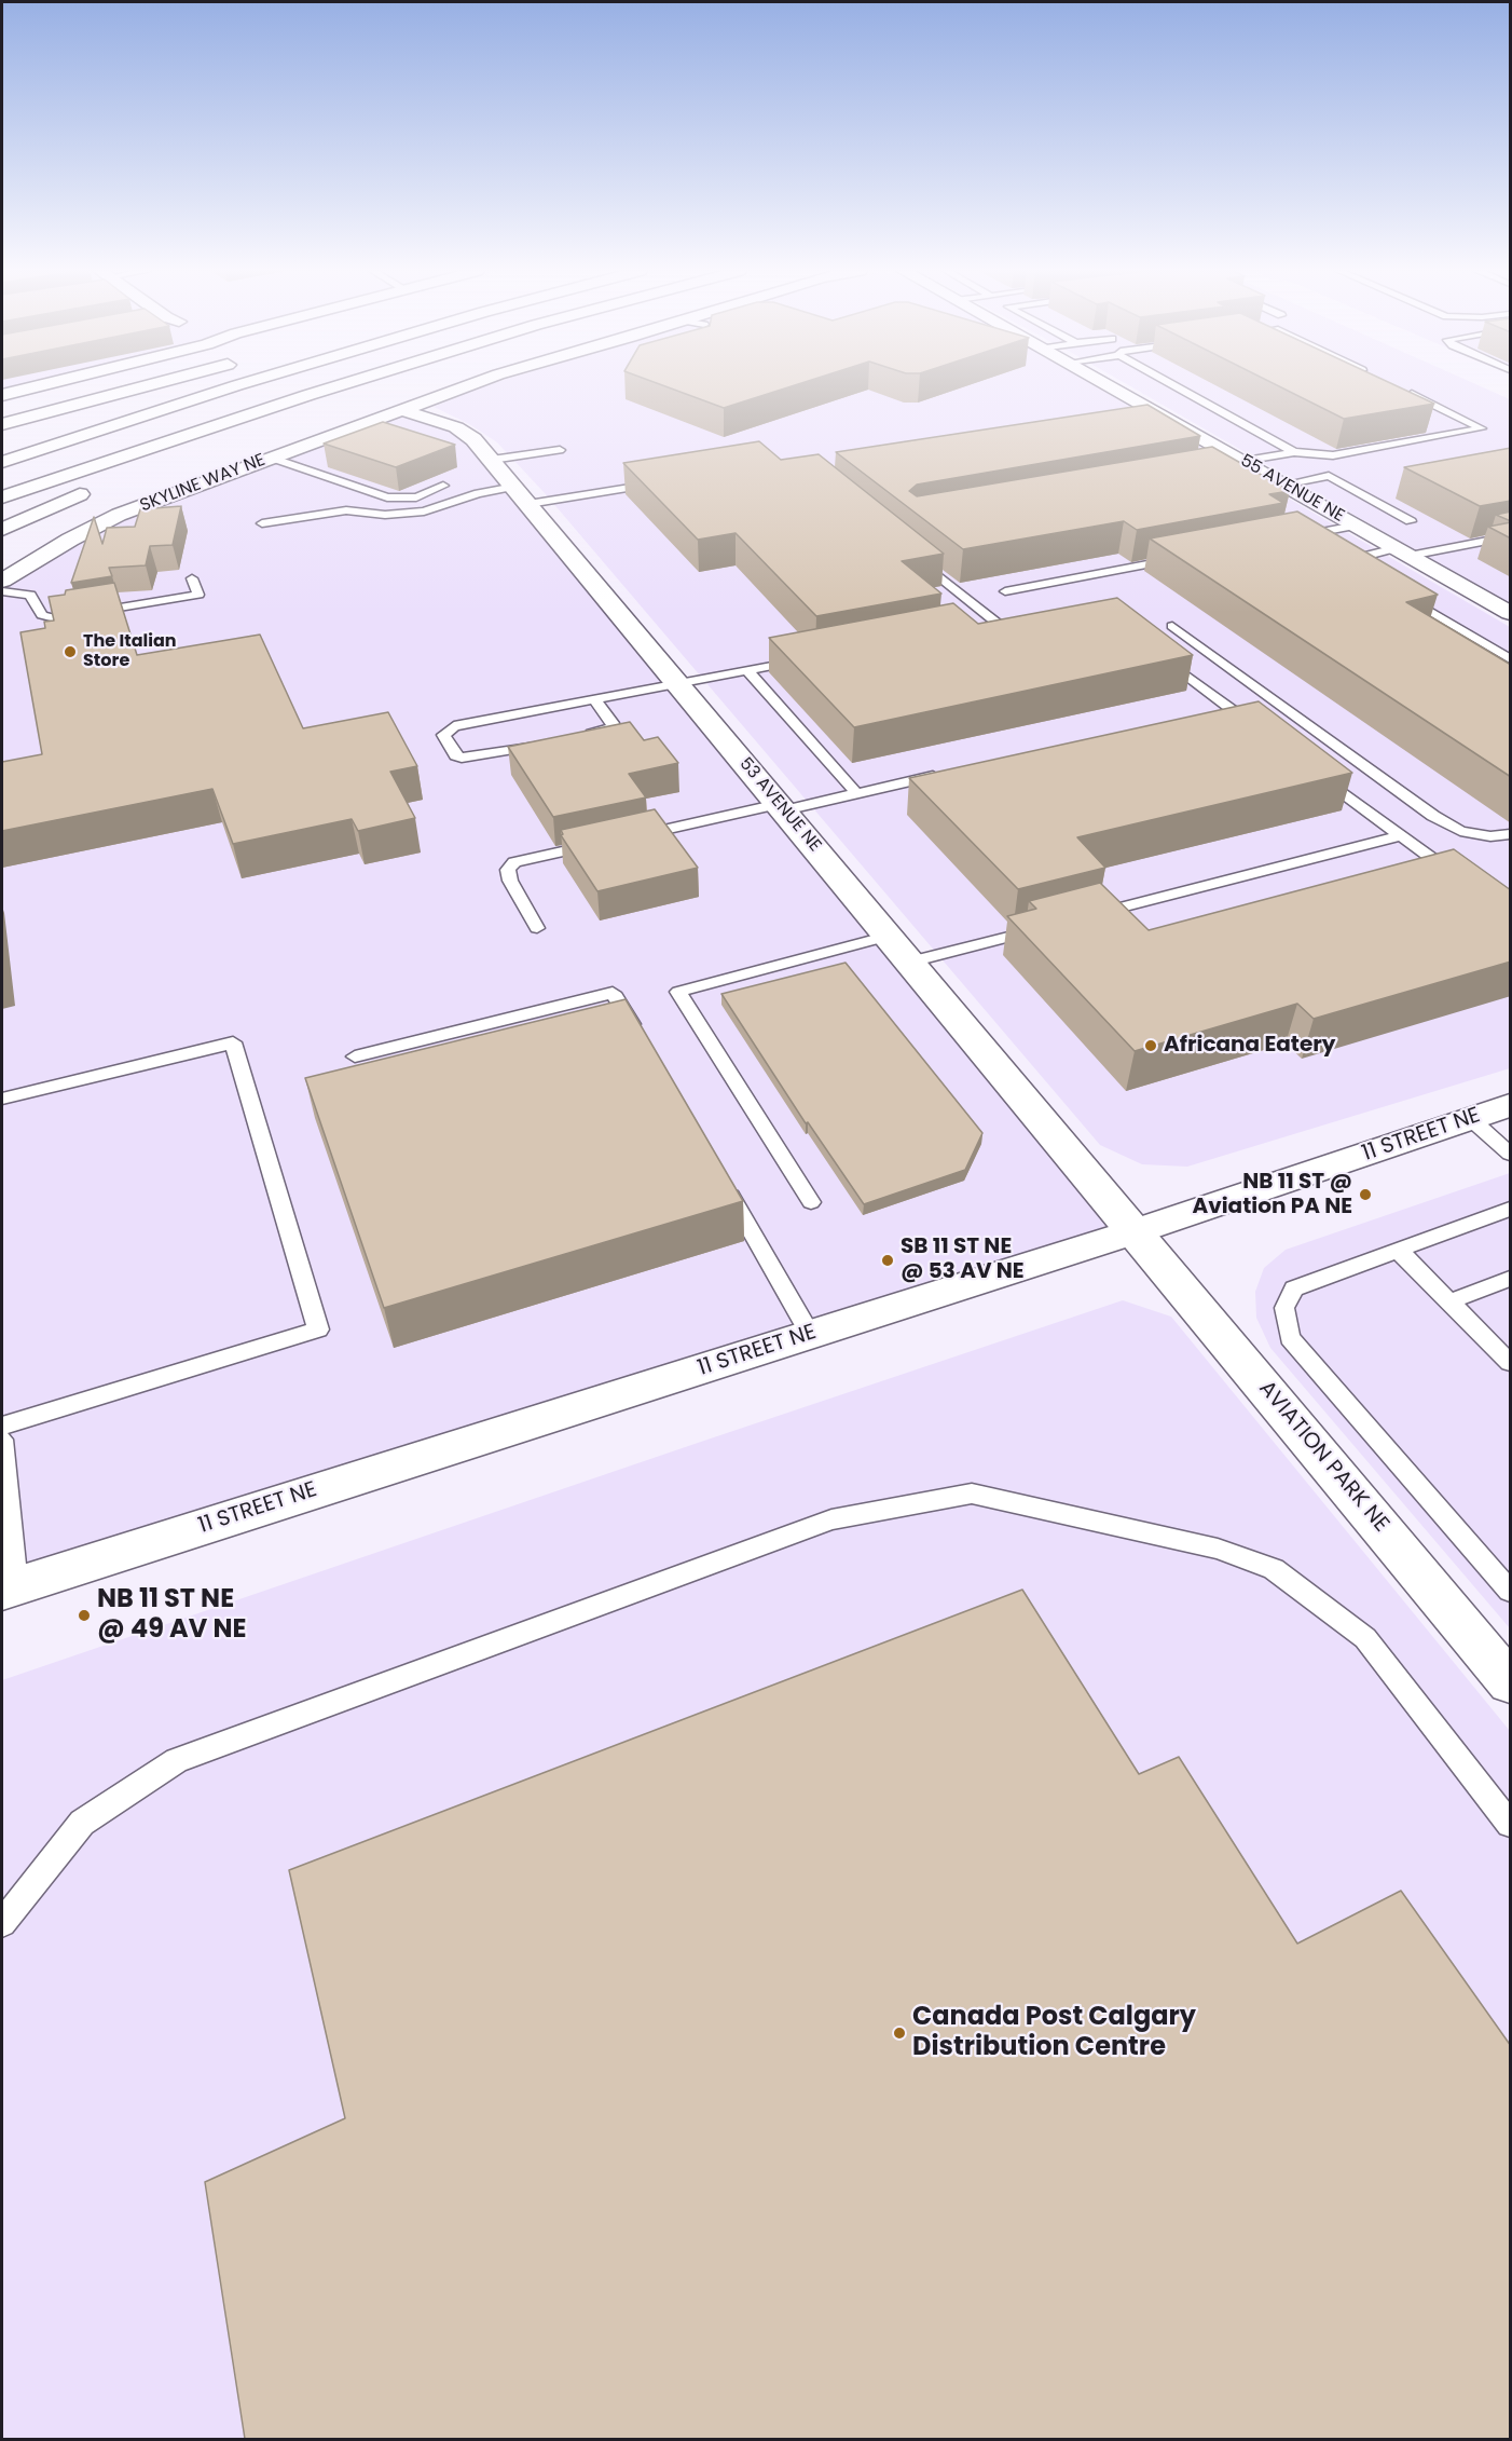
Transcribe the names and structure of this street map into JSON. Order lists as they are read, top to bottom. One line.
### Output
{"streets":{"main road":["SKYLINE WAY NE","55 AVENUE NE","53 AVENUE NE","11 STREET NE","AVIATION PARK NE"]},"crossings":[["SKYLINE WAY NE","53 AVENUE NE"],["53 AVENUE NE","11 STREET NE"],["53 AVENUE NE","AVIATION PARK NE"],["11 STREET NE","AVIATION PARK NE"]],"places":["The Italian Store","Africana Eatery","NB 11 ST @ Aviation PA NE","SB 11 ST NE @ 53 AV NE","NB 11 ST NE @ 49 AV NE","Canada Post Calgary Distribution Centre"]}
